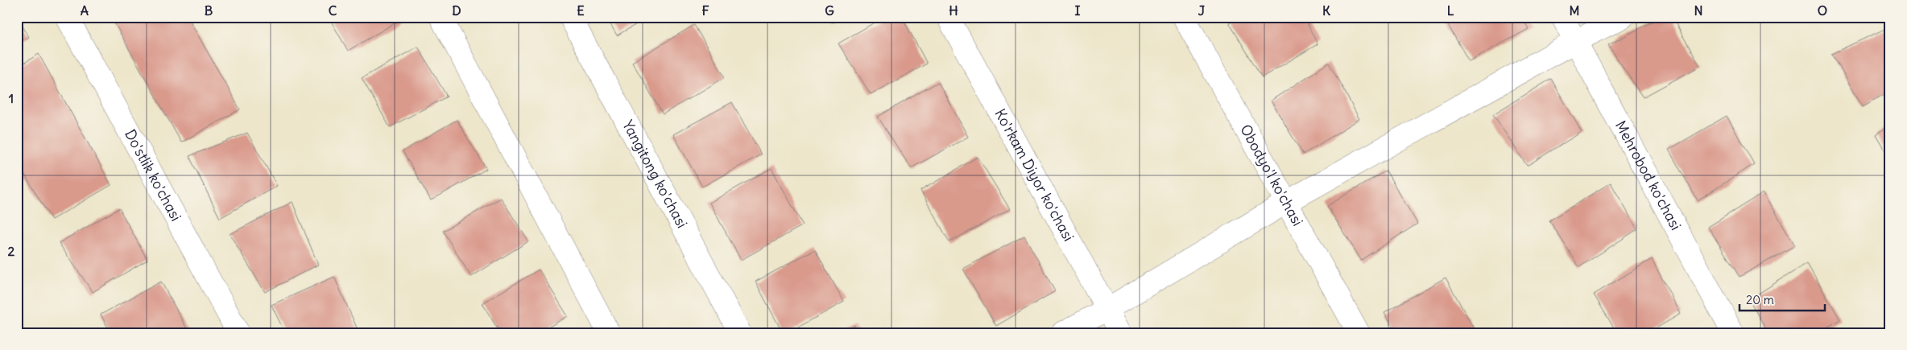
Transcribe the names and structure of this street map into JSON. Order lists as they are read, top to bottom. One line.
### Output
{"streets":{"street":["Obodyo'l ko'chasi","Mehrobod ko'chasi","Do'stlik ko'chasi","Yangitong ko'chasi","Ko'rkam Diyor ko'chasi"]},"scale_bar":"20 m","grid":{"columns":["A","B","C","D","E","F","G","H","I","J","K","L","M","N","O"],"rows":["1","2"]}}
